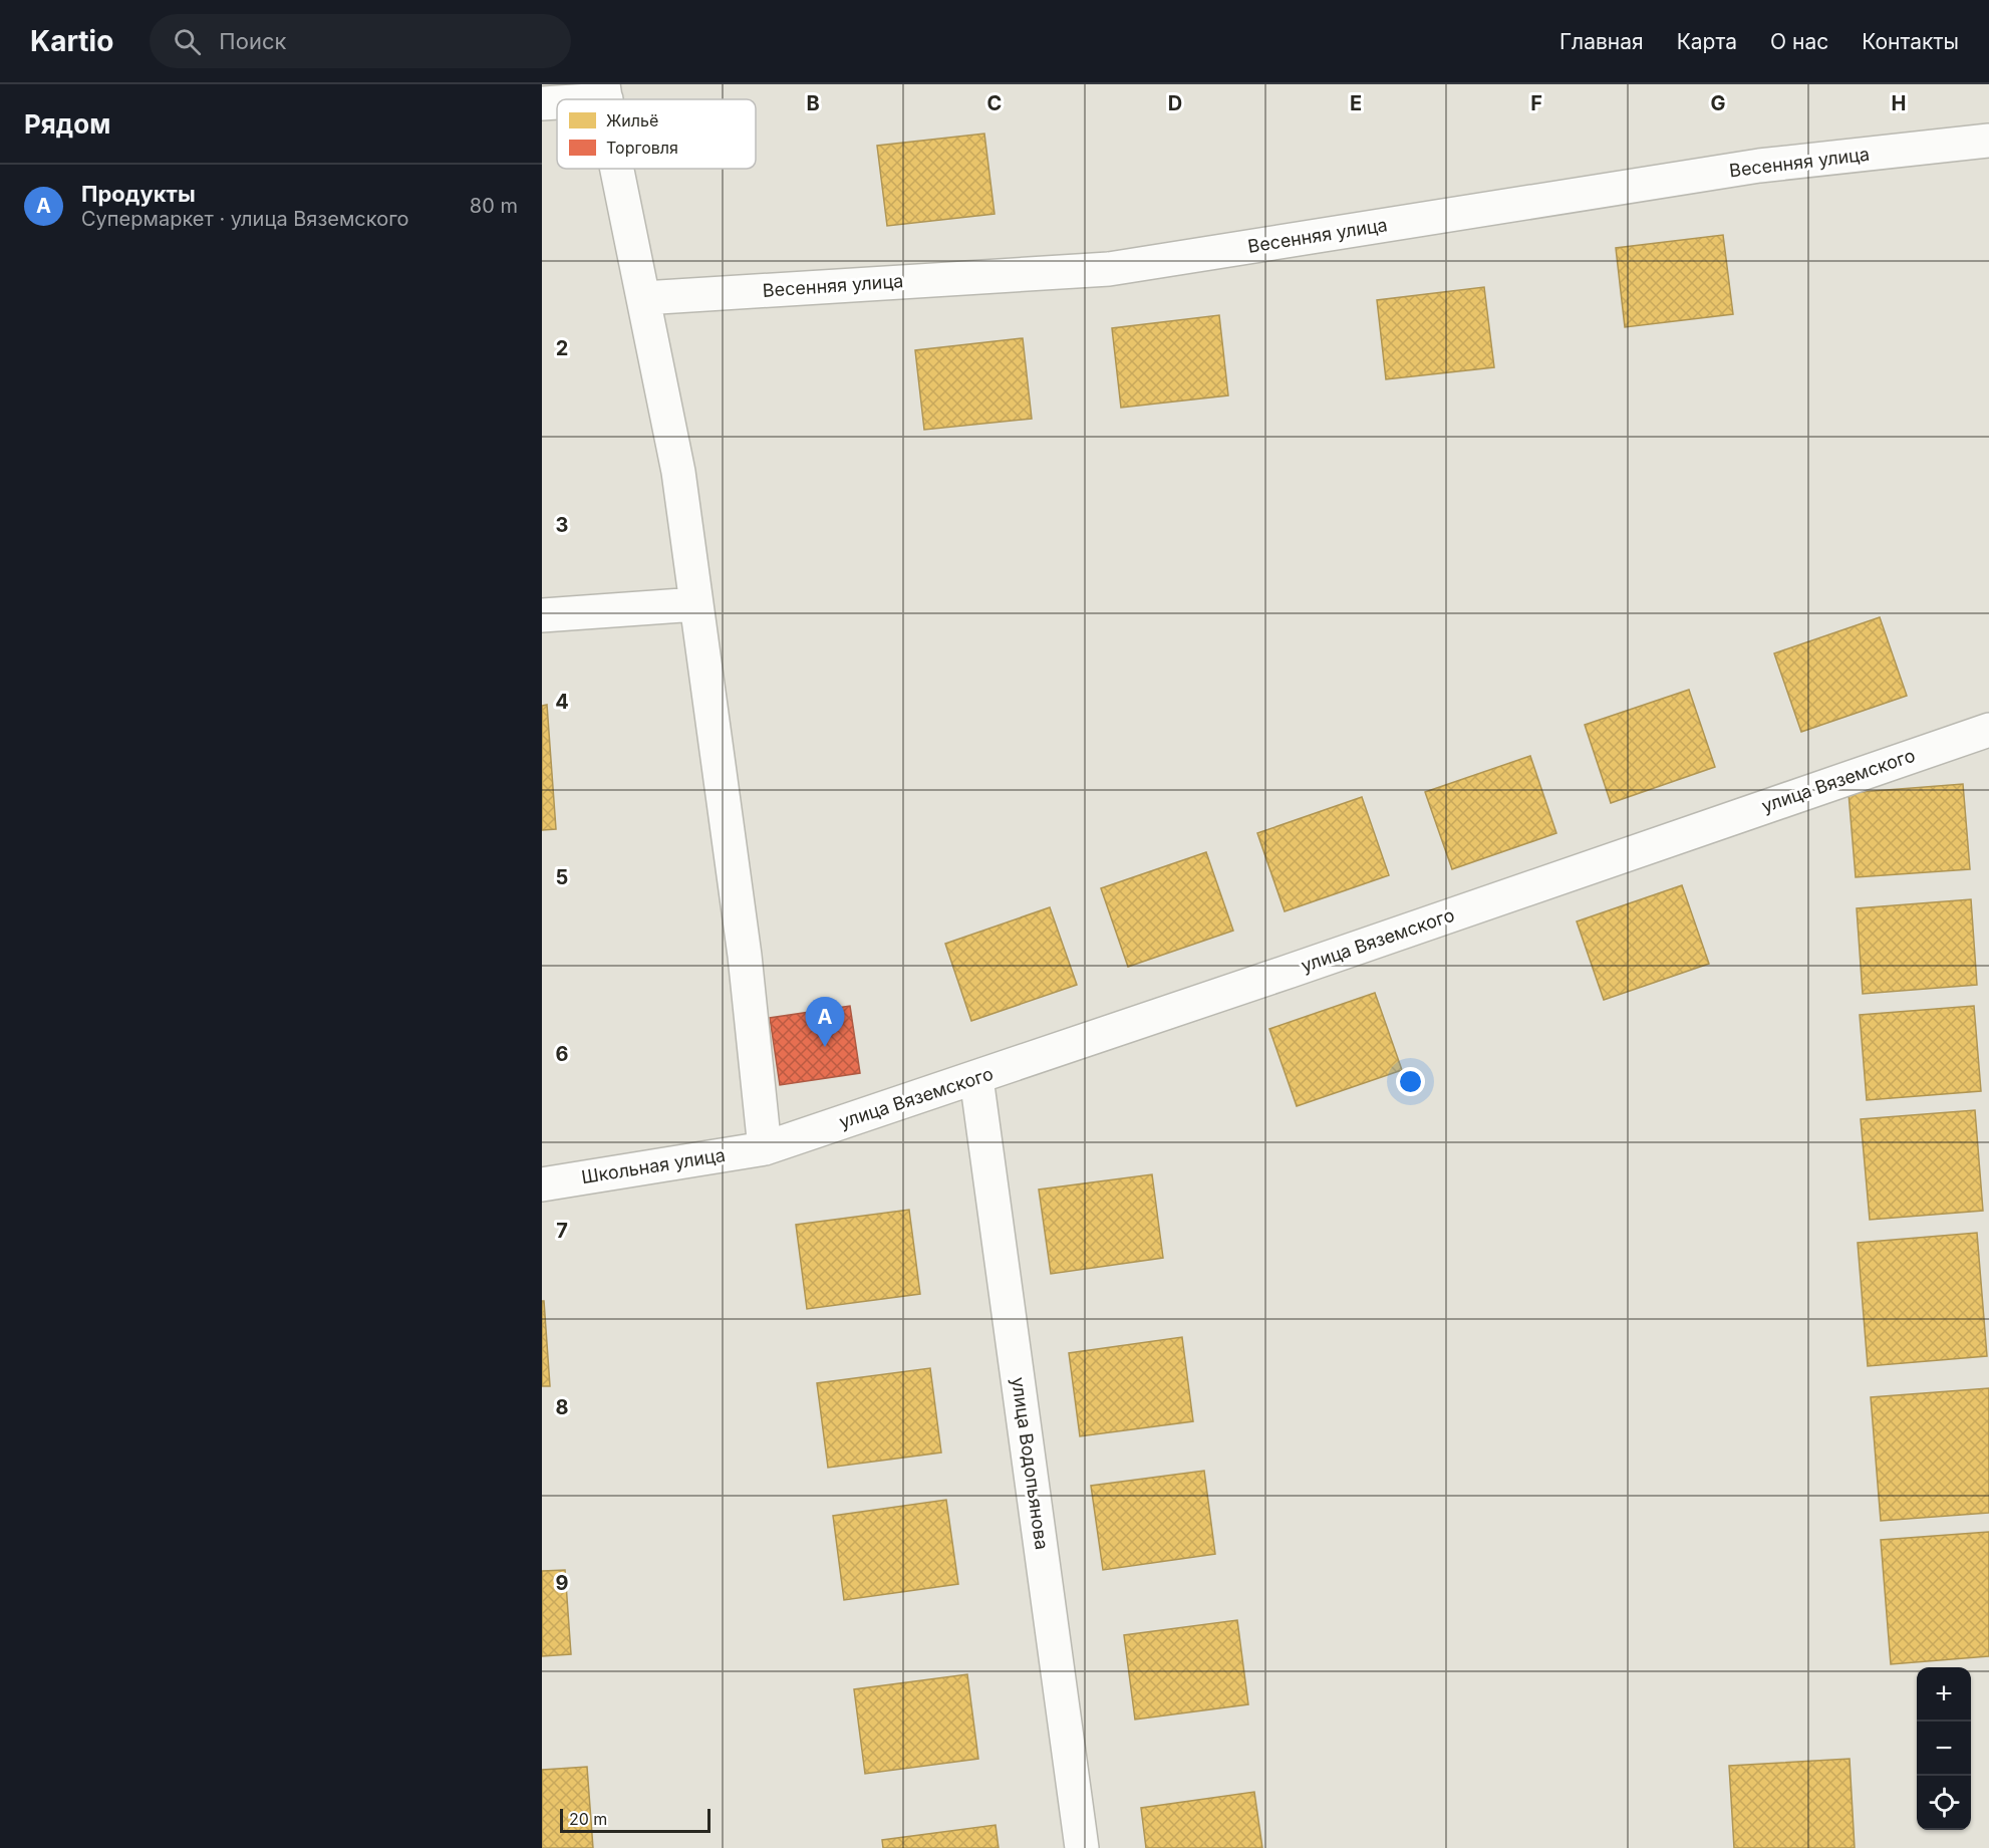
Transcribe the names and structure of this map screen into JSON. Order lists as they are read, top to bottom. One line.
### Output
{"streets":{"street":["Весенняя улица","улица Вяземского","Школьная улица","улица Водопьянова"]},"crossings":[["улица Вяземского","Школьная улица"],["улица Вяземского","улица Водопьянова"]],"legend":["Жильё","Торговля"],"scale_bar":"20 m","page":{"header":"Kartio","search":"Поиск","nav":["Главная","Карта","О нас","Контакты"],"heading":"Рядом","list":[{"mark":"A","name":"Продукты","note":"Супермаркет · улица Вяземского","value":"80 m"}],"pins":"A","map_buttons":["+","−"],"scale":"20 m"},"grid":{"columns":["B","C","D","E","F","G","H"],"rows":["2","3","4","5","6","7","8","9"]}}
